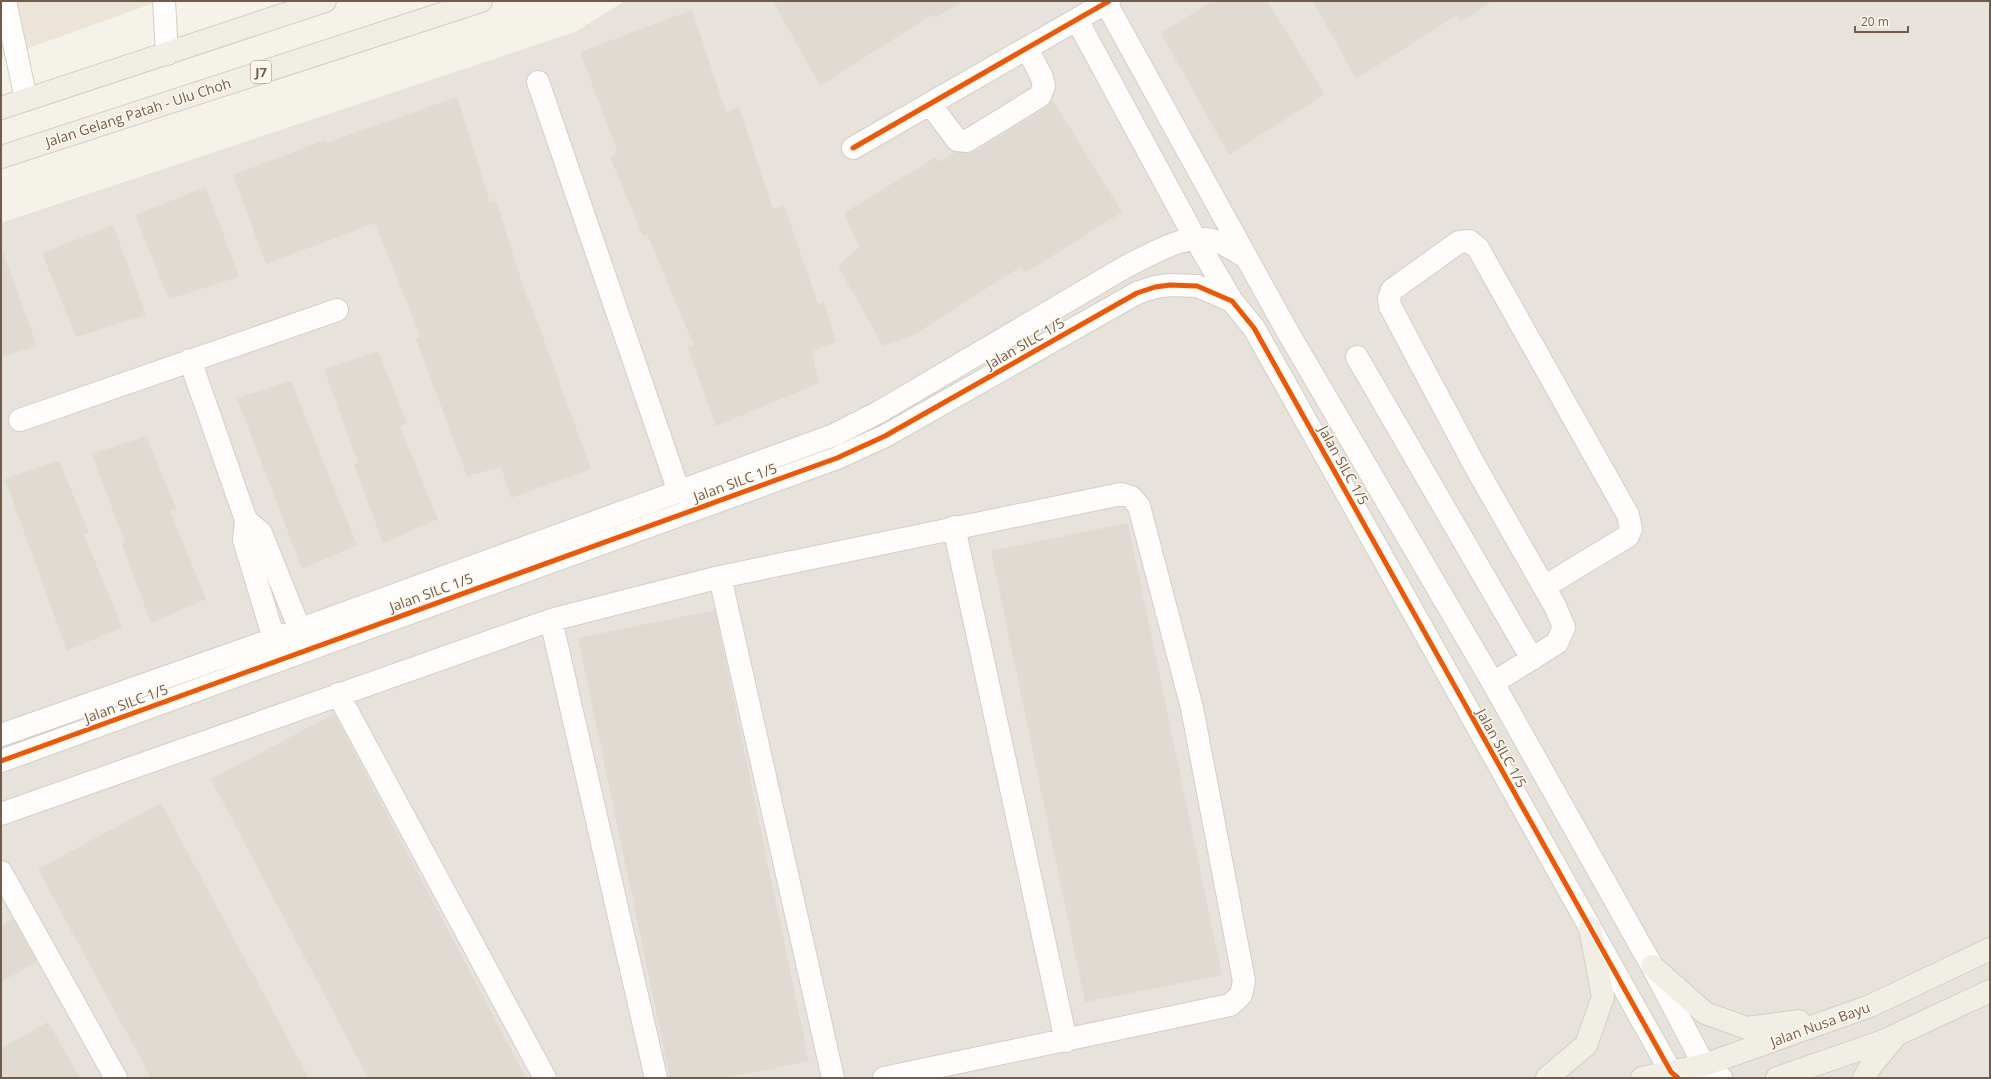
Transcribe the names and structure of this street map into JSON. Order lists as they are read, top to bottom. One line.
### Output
{"streets":{"main road":["J7","Jalan Gelang Patah - Ulu Choh","Jalan Nusa Bayu"],"street":["Jalan SILC 1/5"]},"crossings":[["Jalan SILC 1/5","Jalan Nusa Bayu"]],"scale_bar":"20 m"}
